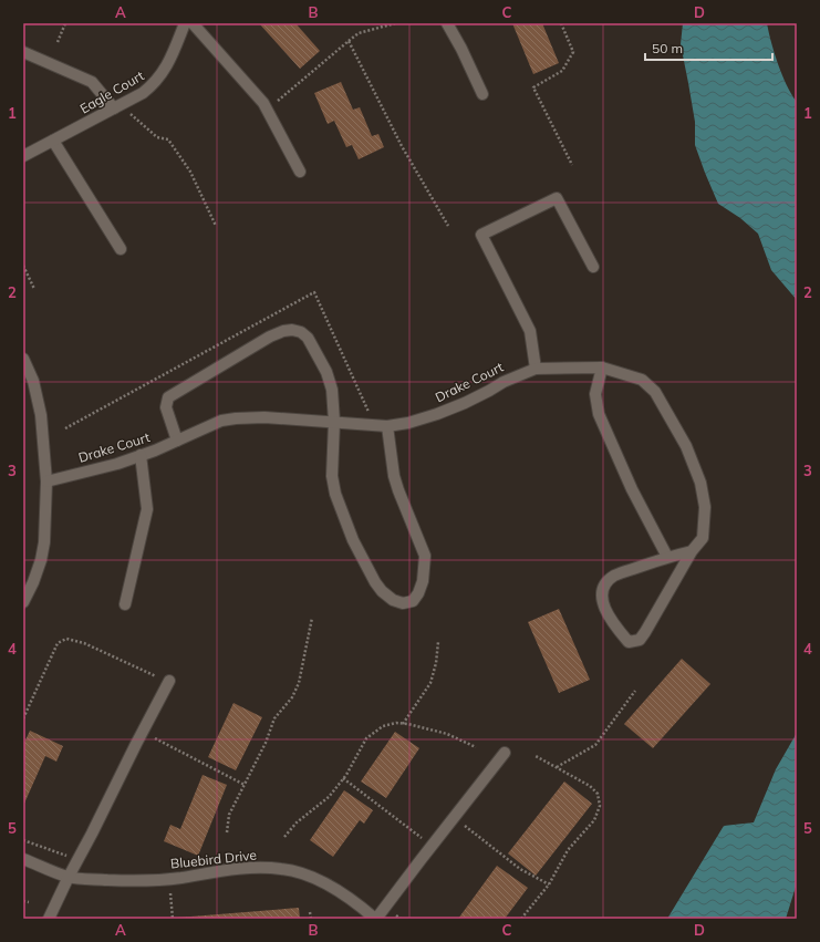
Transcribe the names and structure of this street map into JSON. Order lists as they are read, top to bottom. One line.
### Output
{"streets":{"street":["Eagle Court","Drake Court","Bluebird Drive"]},"scale_bar":"50 m","grid":{"columns":["A","B","C","D"],"rows":["1","2","3","4","5"]}}
